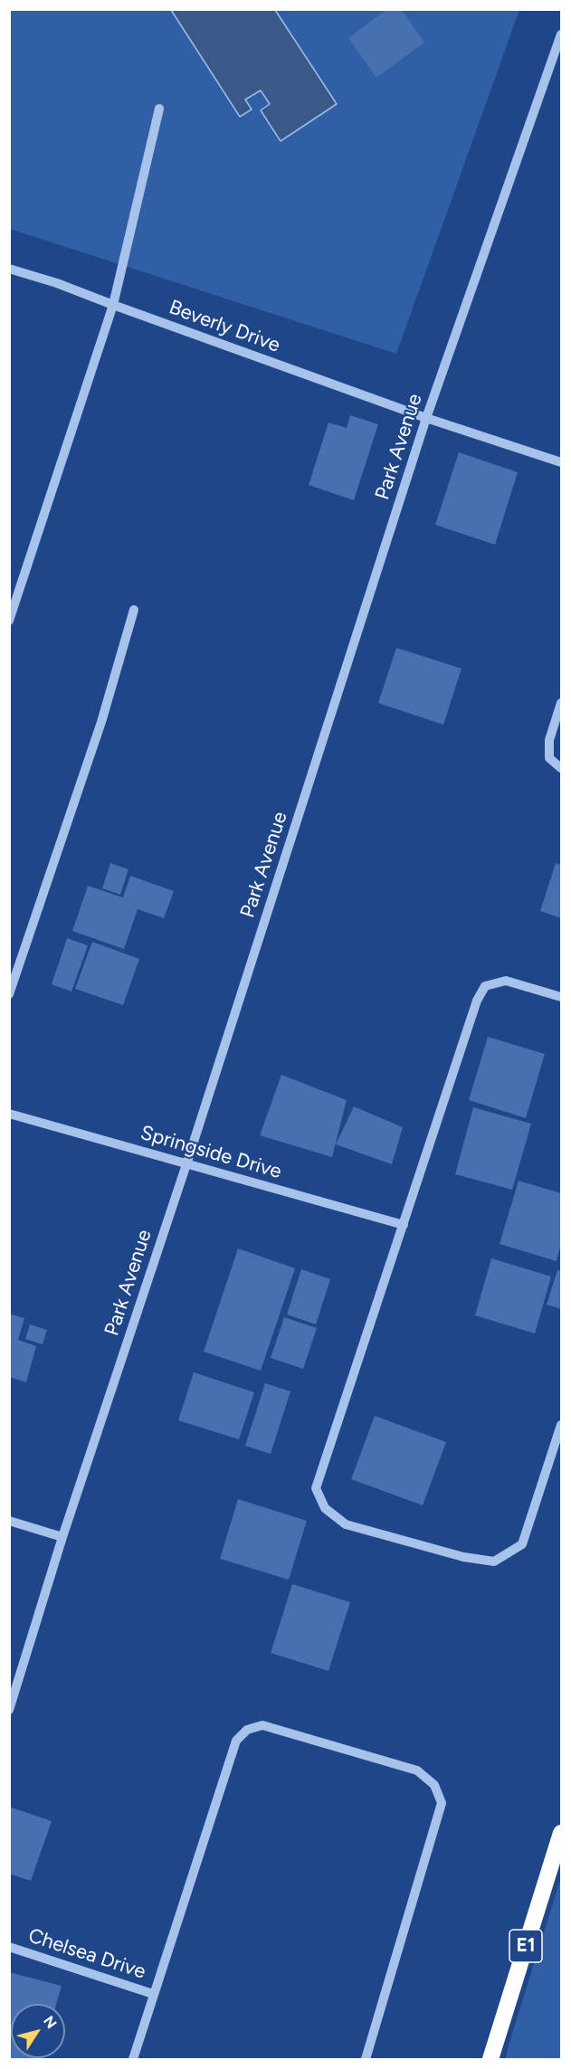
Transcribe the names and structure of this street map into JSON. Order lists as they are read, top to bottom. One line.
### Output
{"streets":{"highway":["E1"],"street":["Beverly Drive","Park Avenue","Springside Drive","Chelsea Drive"]},"crossings":[["Beverly Drive","Park Avenue"],["Park Avenue","Springside Drive"]],"north":"top right"}
